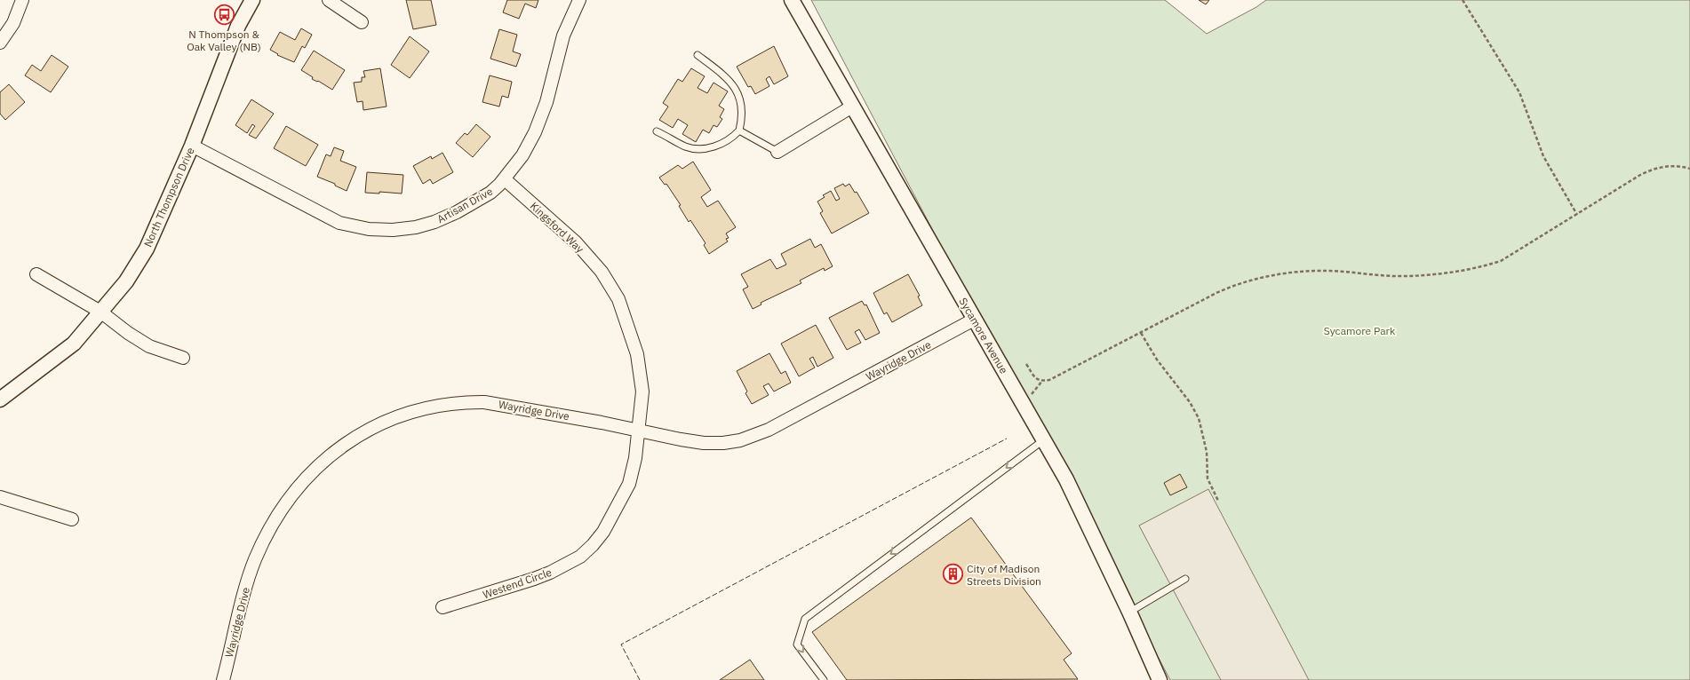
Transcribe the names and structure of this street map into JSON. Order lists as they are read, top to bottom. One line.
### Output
{"streets":{"street":["North Thompson Drive","Artisan Drive","Kingsford Way","Sycamore Avenue","Wayridge Drive","Westend Circle"]},"crossings":[["North Thompson Drive","Artisan Drive"],["Artisan Drive","Kingsford Way"],["Kingsford Way","Wayridge Drive"],["Kingsford Way","Westend Circle"],["Sycamore Avenue","Wayridge Drive"],["Wayridge Drive","Westend Circle"]],"parks":["Sycamore Park"],"places":{"bus stop":["N Thompson & Oak Valley (NB)"],"building":["City of Madison Streets Division"]}}
